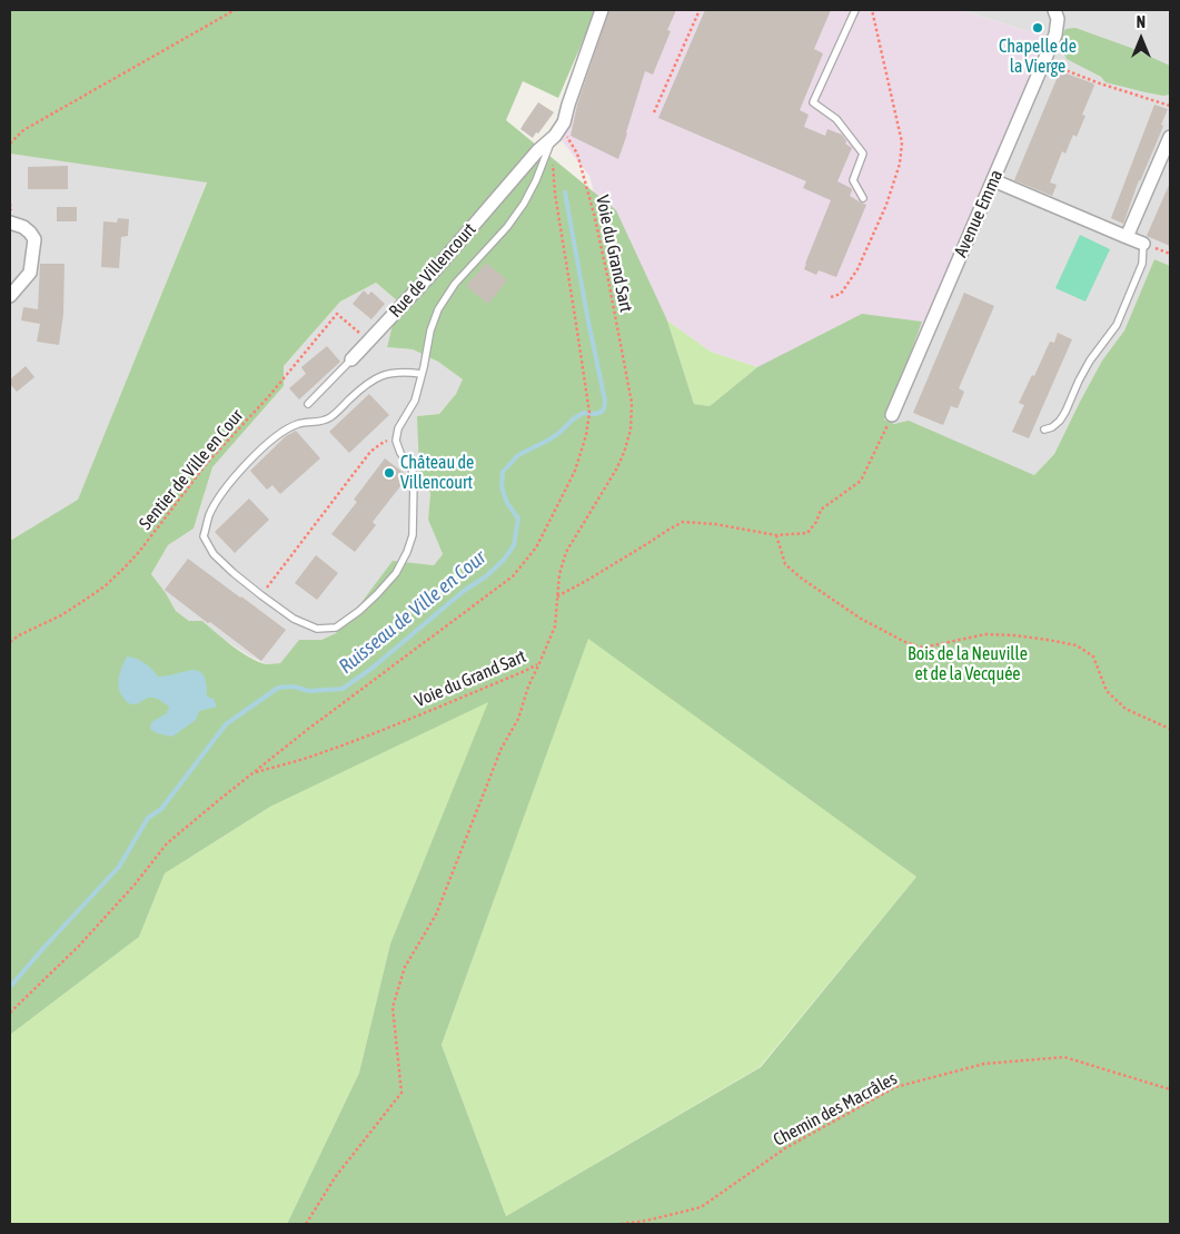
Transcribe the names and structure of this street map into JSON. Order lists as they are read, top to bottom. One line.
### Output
{"streets":{"street":["Avenue Emma","Rue de Villencourt"],"path":["Voie du Grand Sart","Sentier de Ville en Cour","Chemin des Macrâles"]},"crossings":[["Voie du Grand Sart","Rue de Villencourt"],["Rue de Villencourt","Sentier de Ville en Cour"]],"water":["Ruisseau de Ville en Cour"],"parks":["Bois de la Neuville et de la Vecquée"],"places":["Chapelle de la Vierge","Château de Villencourt"],"north":"top"}
